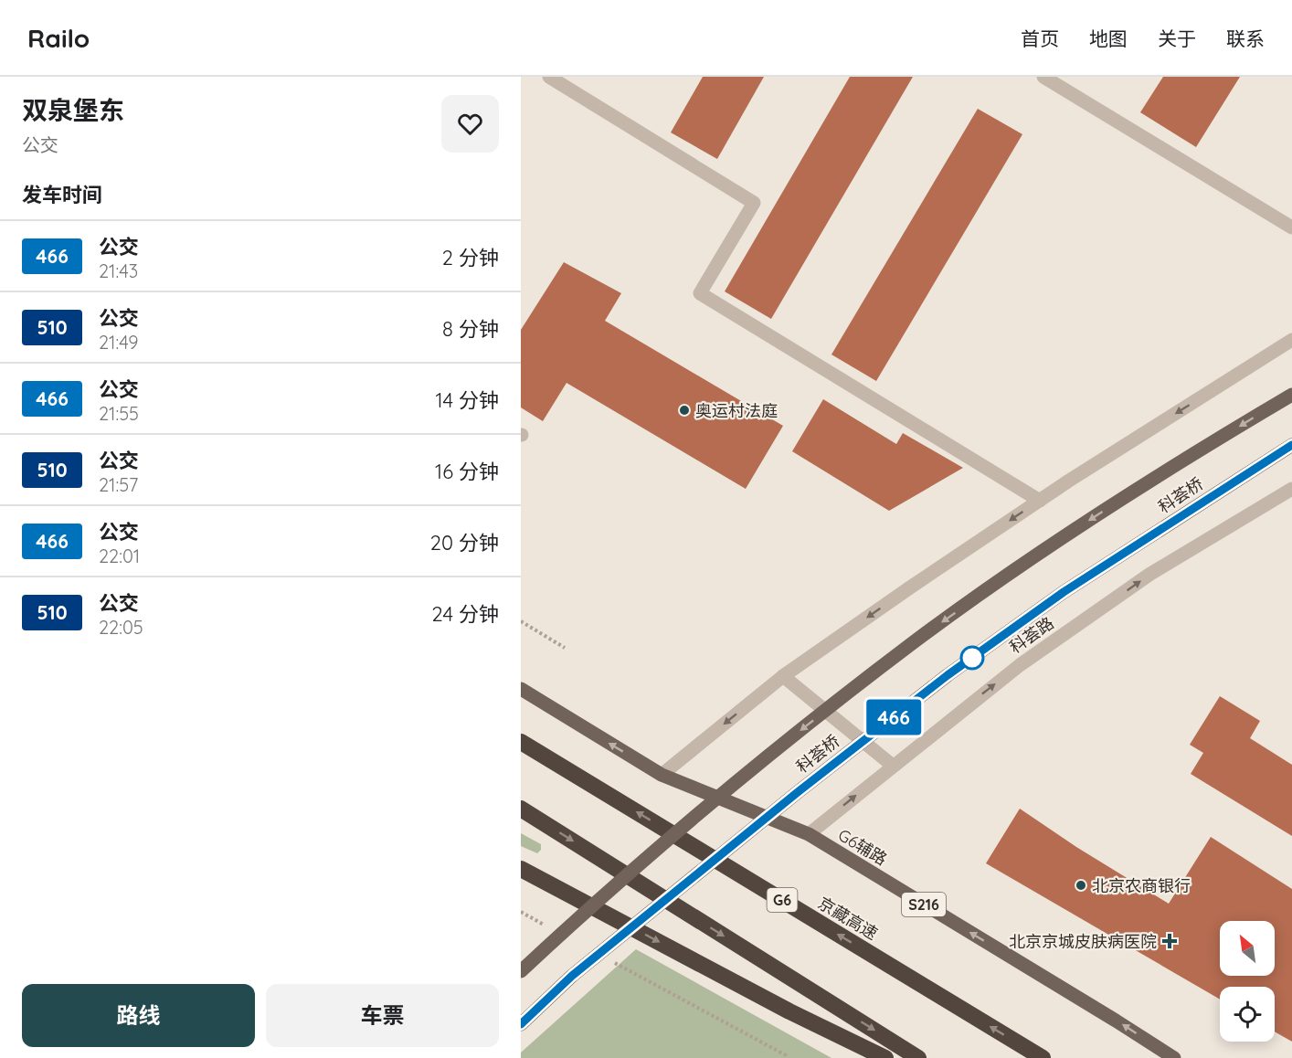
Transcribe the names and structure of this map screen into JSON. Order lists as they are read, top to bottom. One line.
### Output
{"streets":{"highway":["G6","京藏高速"],"main road":["科荟桥","G6辅路","S216"],"street":["科荟路"]},"crossings":[["科荟路","G6辅路"]],"one_way":["科荟路","G6辅路"],"places":{"other":["奥运村法庭","北京农商银行"],"health":["北京京城皮肤病医院"]},"lines":["bus line 466"],"north":"top left","page":{"header":"Railo","nav":["首页","地图","关于","联系"],"heading":[["双泉堡东","公交"],"发车时间"],"on_map":"466","list":[{"mark":"466","name":"公交","note":"21:43","value":"2 分钟"},{"mark":"510","name":"公交","note":"21:49","value":"8 分钟"},{"mark":"466","name":"公交","note":"21:55","value":"14 分钟"},{"mark":"510","name":"公交","note":"21:57","value":"16 分钟"},{"mark":"466","name":"公交","note":"22:01","value":"20 分钟"},{"mark":"510","name":"公交","note":"22:05","value":"24 分钟"}],"buttons":["路线","车票"]}}
